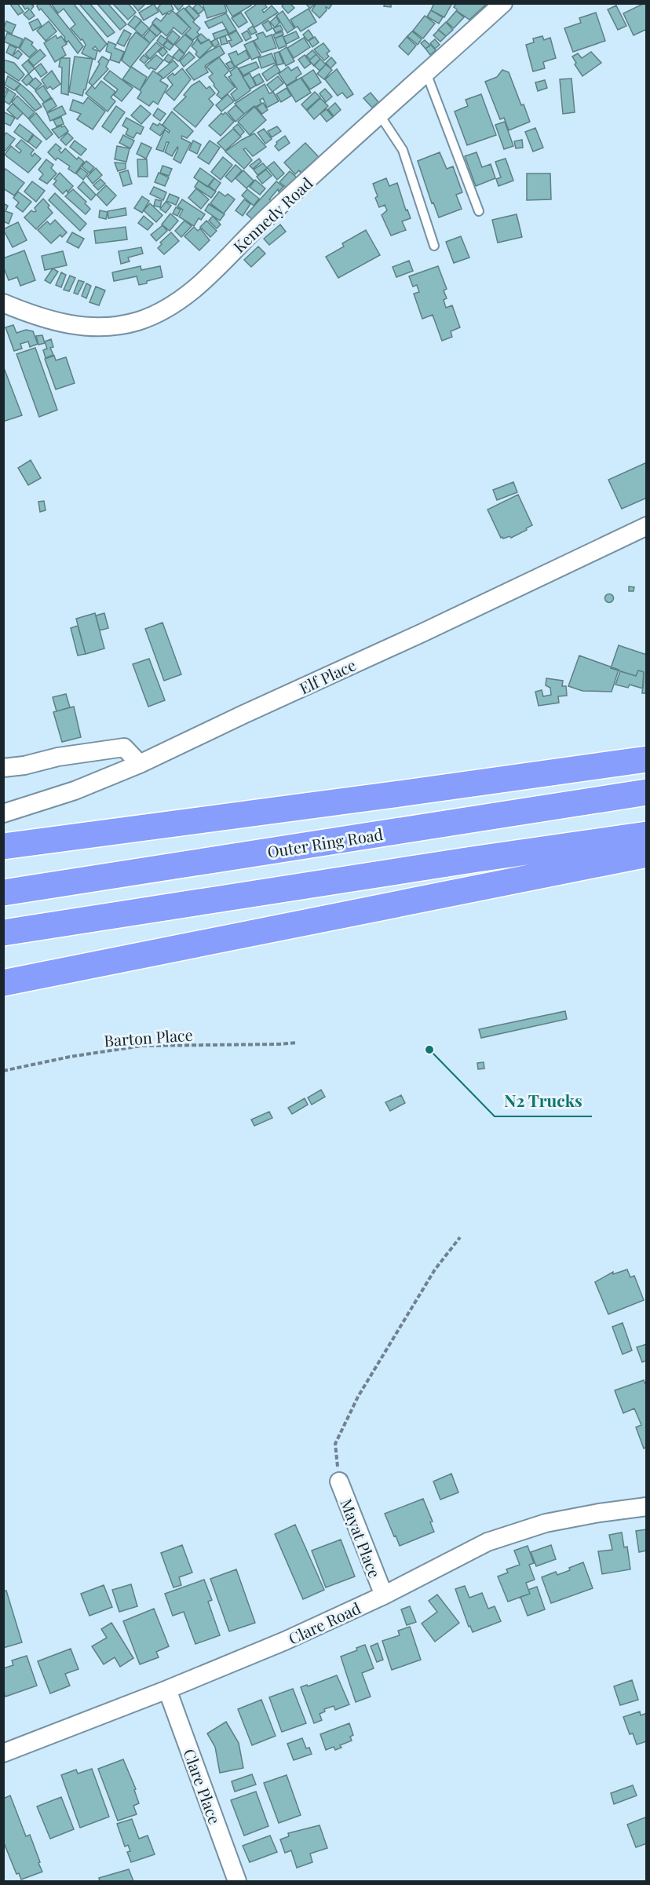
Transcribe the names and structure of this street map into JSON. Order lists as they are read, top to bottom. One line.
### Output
{"streets":{"highway":["Outer Ring Road"],"street":["Kennedy Road","Elf Place","Mayat Place","Clare Road","Clare Place"],"path":["Barton Place"]},"crossings":[["Mayat Place","Clare Road"],["Clare Road","Clare Place"]],"places":["N2 Trucks"]}
